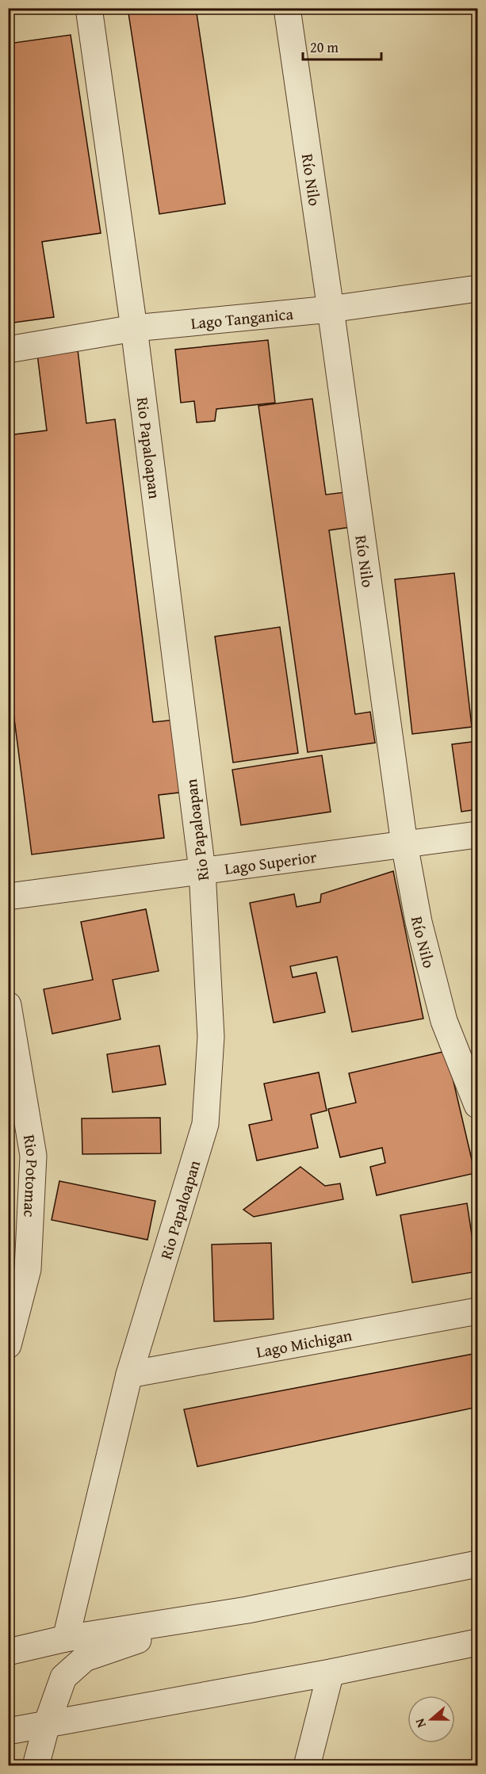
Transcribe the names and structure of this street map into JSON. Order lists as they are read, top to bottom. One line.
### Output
{"streets":{"street":["Río Nilo","Lago Tanganica","Rio Papaloapan","Lago Superior","Rio Potomac","Lago Michigan"]},"crossings":[["Río Nilo","Lago Tanganica"],["Río Nilo","Lago Superior"],["Lago Tanganica","Rio Papaloapan"],["Rio Papaloapan","Lago Superior"],["Rio Papaloapan","Lago Michigan"]],"scale_bar":"20 m","north":"left"}
